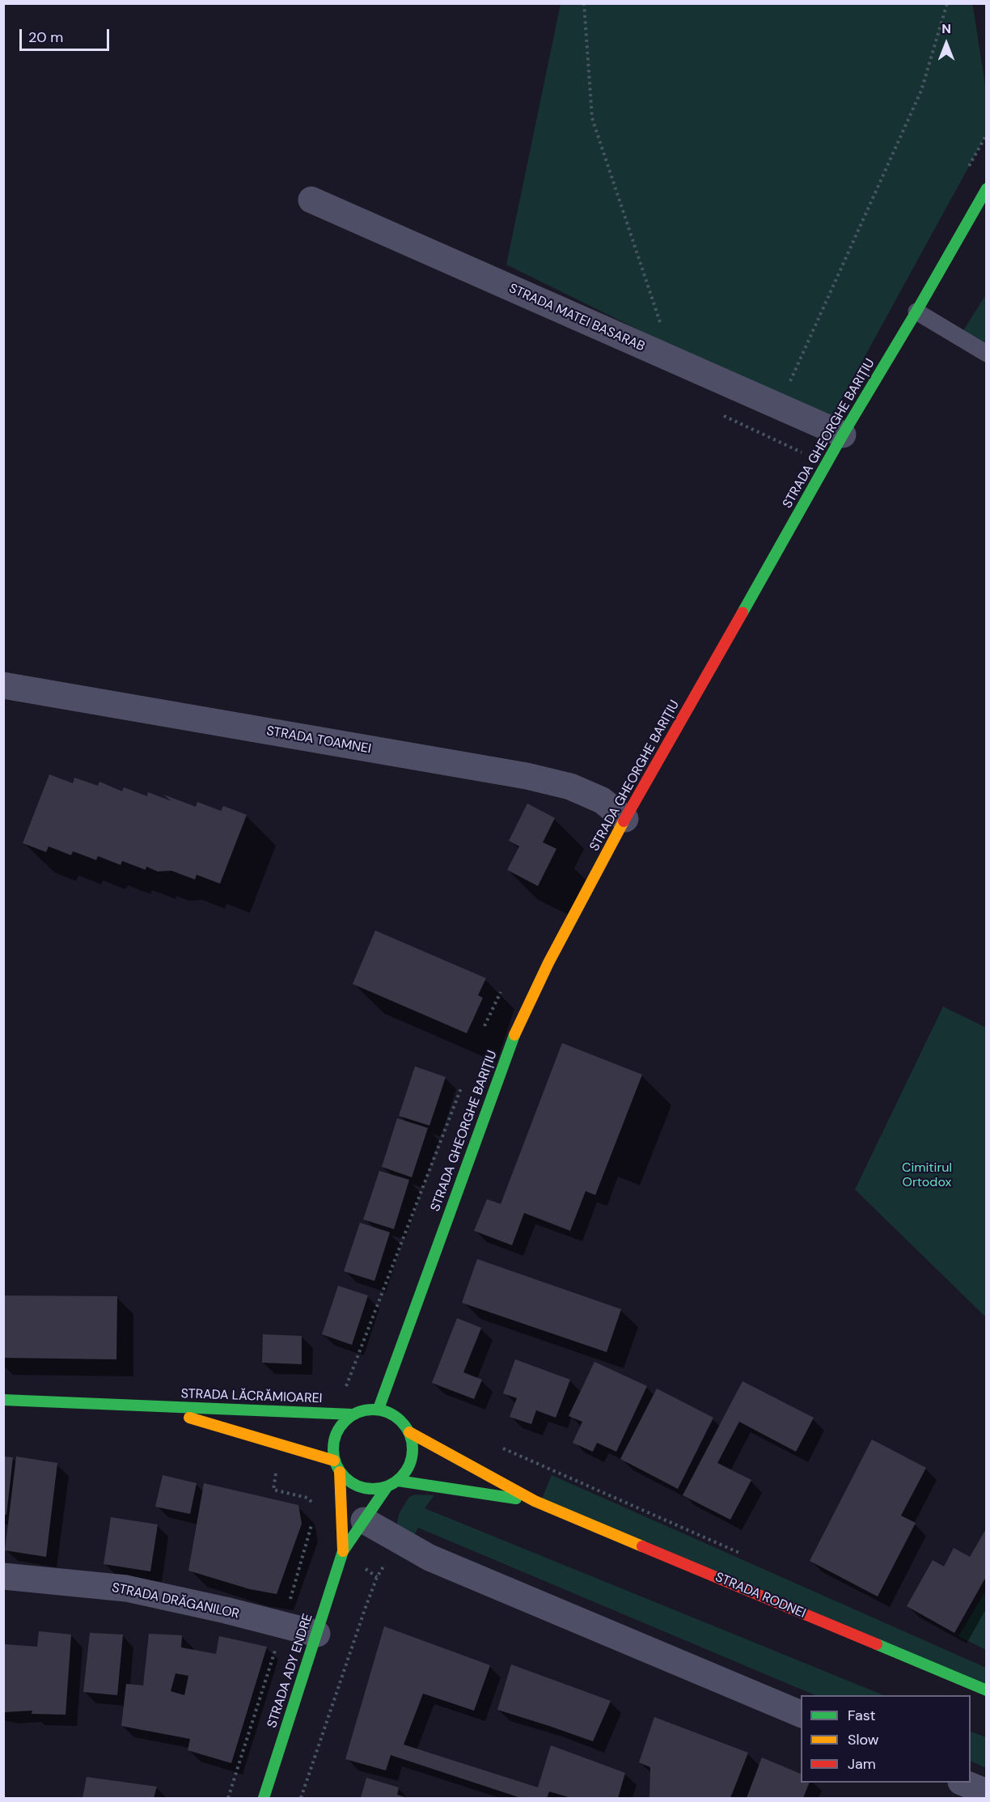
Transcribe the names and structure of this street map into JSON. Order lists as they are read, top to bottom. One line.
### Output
{"streets":{"main road":["STRADA GHEORGHE BARIȚIU","STRADA LĂCRĂMIOAREI","STRADA RODNEI","STRADA ADY ENDRE"],"street":["STRADA MATEI BASARAB","STRADA TOAMNEI","STRADA DRĂGANILOR"]},"crossings":[["STRADA MATEI BASARAB","STRADA GHEORGHE BARIȚIU"],["STRADA GHEORGHE BARIȚIU","STRADA TOAMNEI"],["STRADA GHEORGHE BARIȚIU","STRADA LĂCRĂMIOAREI"],["STRADA GHEORGHE BARIȚIU","STRADA RODNEI"],["STRADA GHEORGHE BARIȚIU","STRADA ADY ENDRE"],["STRADA LĂCRĂMIOAREI","STRADA RODNEI"],["STRADA LĂCRĂMIOAREI","STRADA ADY ENDRE"],["STRADA RODNEI","STRADA ADY ENDRE"],["STRADA DRĂGANILOR","STRADA ADY ENDRE"]],"parks":["Cimitirul Ortodox"],"legend":["Fast","Slow","Jam"],"scale_bar":"20 m","north":"top"}
